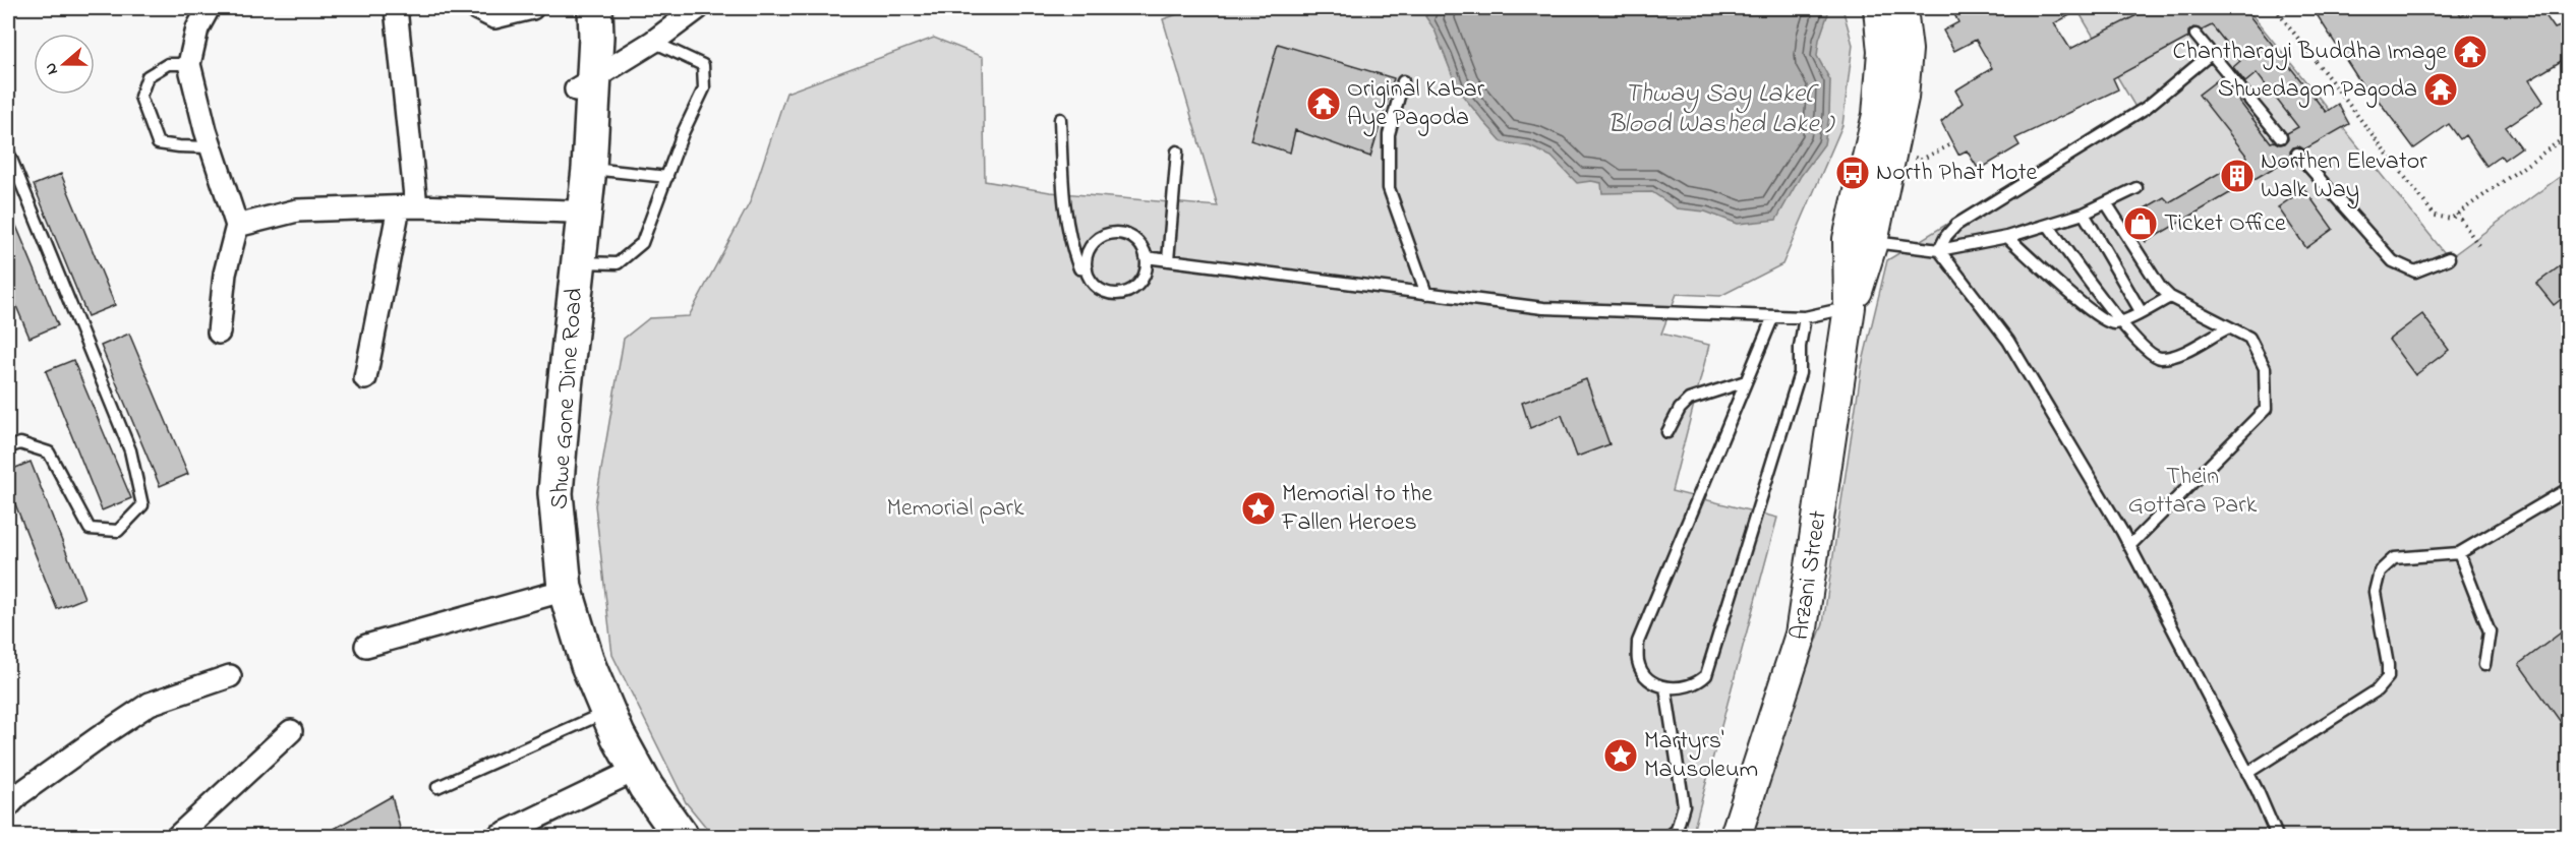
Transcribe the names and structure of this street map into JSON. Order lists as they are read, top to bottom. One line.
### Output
{"streets":{"main road":["Shwe Gone Dine Road","Arzani Street"]},"water":["Thway Say Lake( Blood Washed Lake )"],"parks":["Thein Gottara Park","Memorial park"],"places":{"temple":["Chanthargyi Buddha Image","Shwedagon Pagoda","Original Kabar Aye Pagoda"],"bus stop":["North Phat Mote"],"building":["Northen Elevator Walk Way"],"shop":["Ticket Office"],"place":["Memorial to the Fallen Heroes","Martyrs' Mausoleum"]},"north":"left"}
